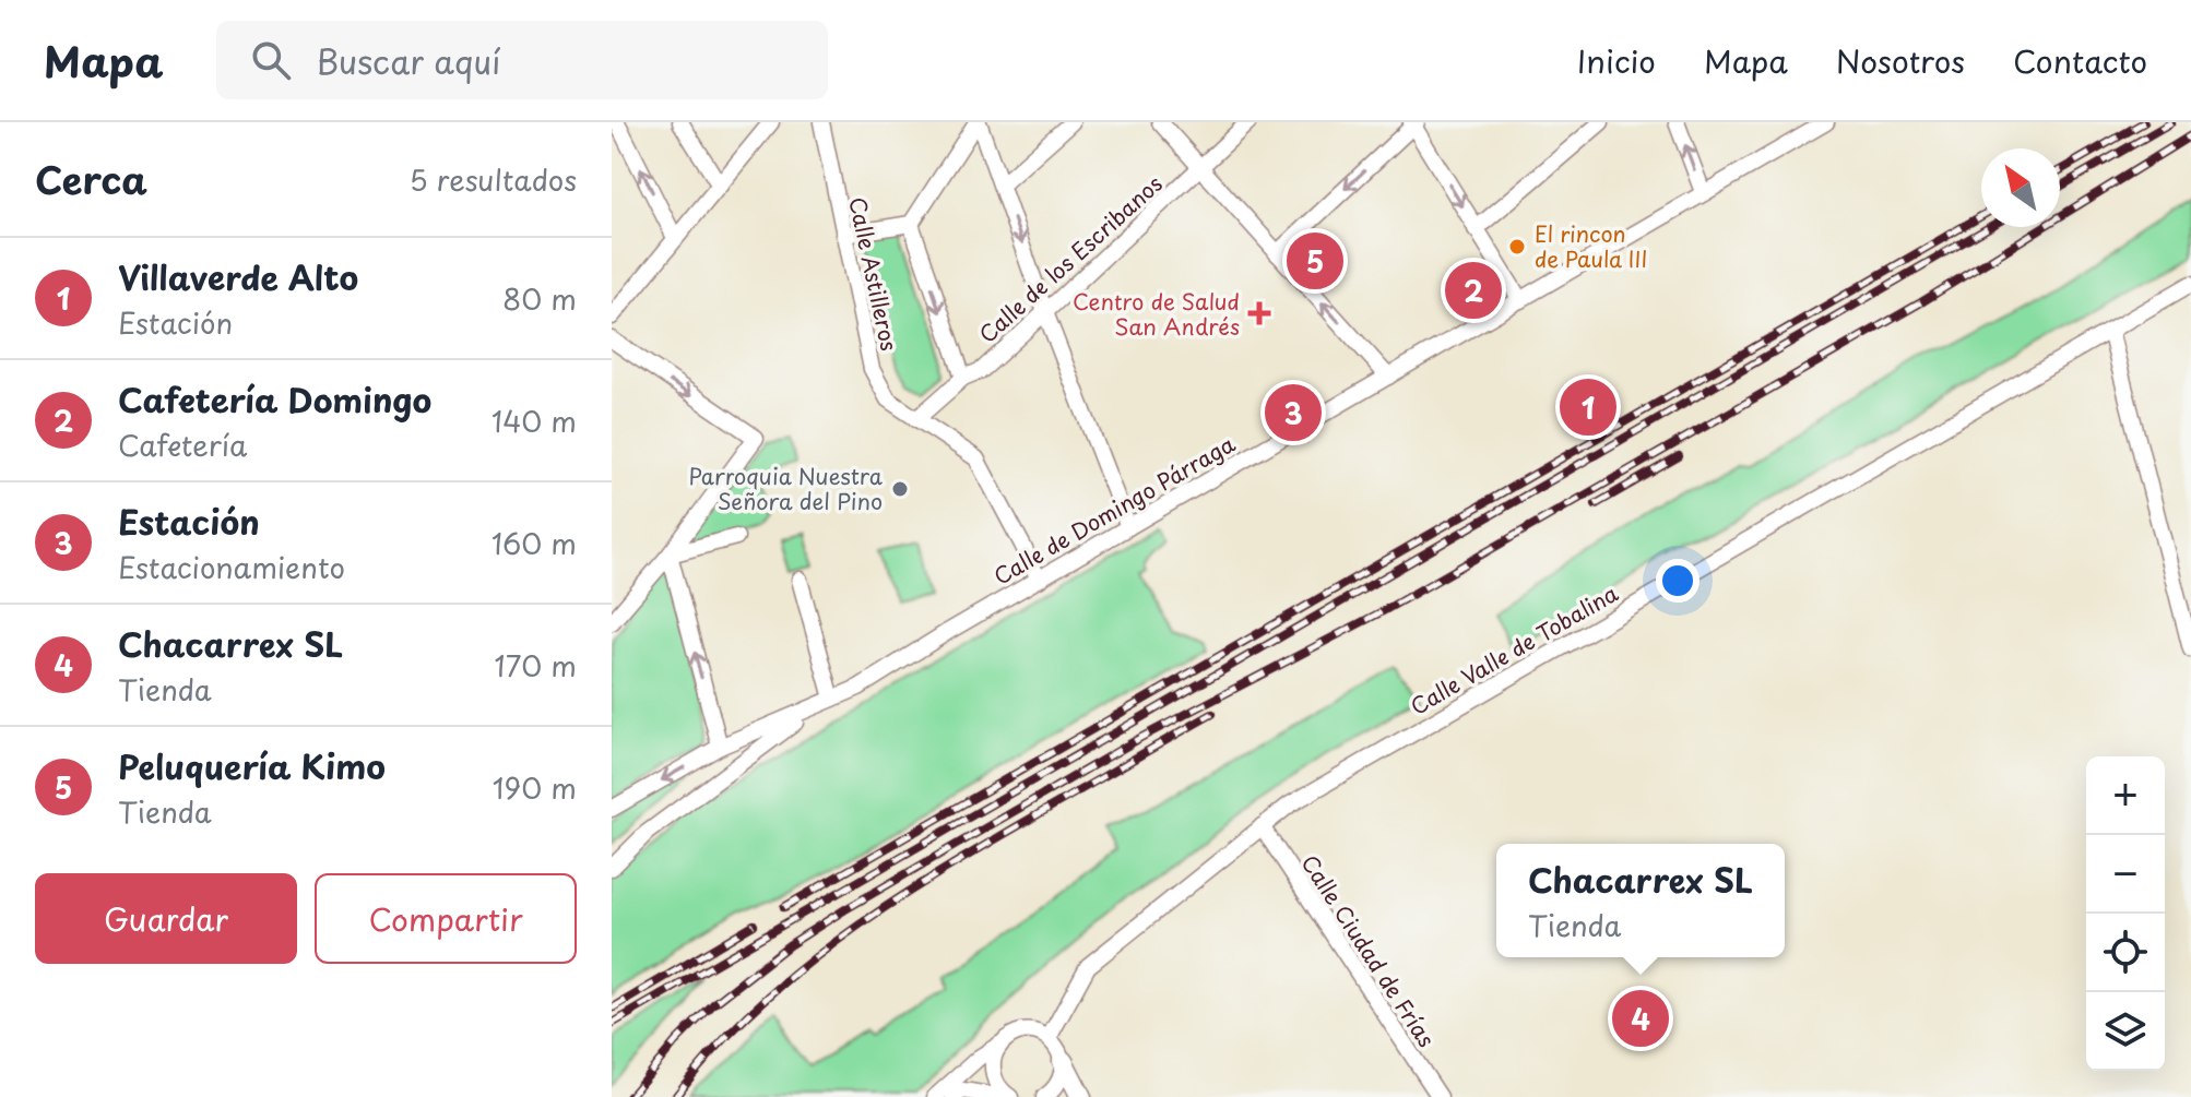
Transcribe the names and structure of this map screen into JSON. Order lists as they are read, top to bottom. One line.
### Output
{"streets":{"street":["Calle de los Escribanos","Calle Astilleros","Calle de Domingo Párraga","Calle Valle de Tobalina","Calle Ciudad de Frías"]},"crossings":[["Calle de los Escribanos","Calle Astilleros"],["Calle Astilleros","Calle de Domingo Párraga"],["Calle Valle de Tobalina","Calle Ciudad de Frías"]],"places":{"other":["El rincon de Paula III","Parroquia Nuestra Señora del Pino"],"health":["Centro de Salud San Andrés"]},"north":"top left","page":{"header":"Mapa","search":"Buscar aquí","nav":["Inicio","Mapa","Nosotros","Contacto"],"heading":["Cerca","5 resultados"],"pins":["5","2","1","3","4"],"list":[{"mark":"1","name":"Villaverde Alto","note":"Estación","value":"80 m"},{"mark":"2","name":"Cafetería Domingo","note":"Cafetería","value":"140 m"},{"mark":"3","name":"Estación","note":"Estacionamiento","value":"160 m"},{"mark":"4","name":"Chacarrex SL","note":"Tienda","value":"170 m"},{"mark":"5","name":"Peluquería Kimo","note":"Tienda","value":"190 m"}],"map_buttons":["+","−"],"popup":["Chacarrex SL","Tienda"],"buttons":["Guardar","Compartir"]}}
